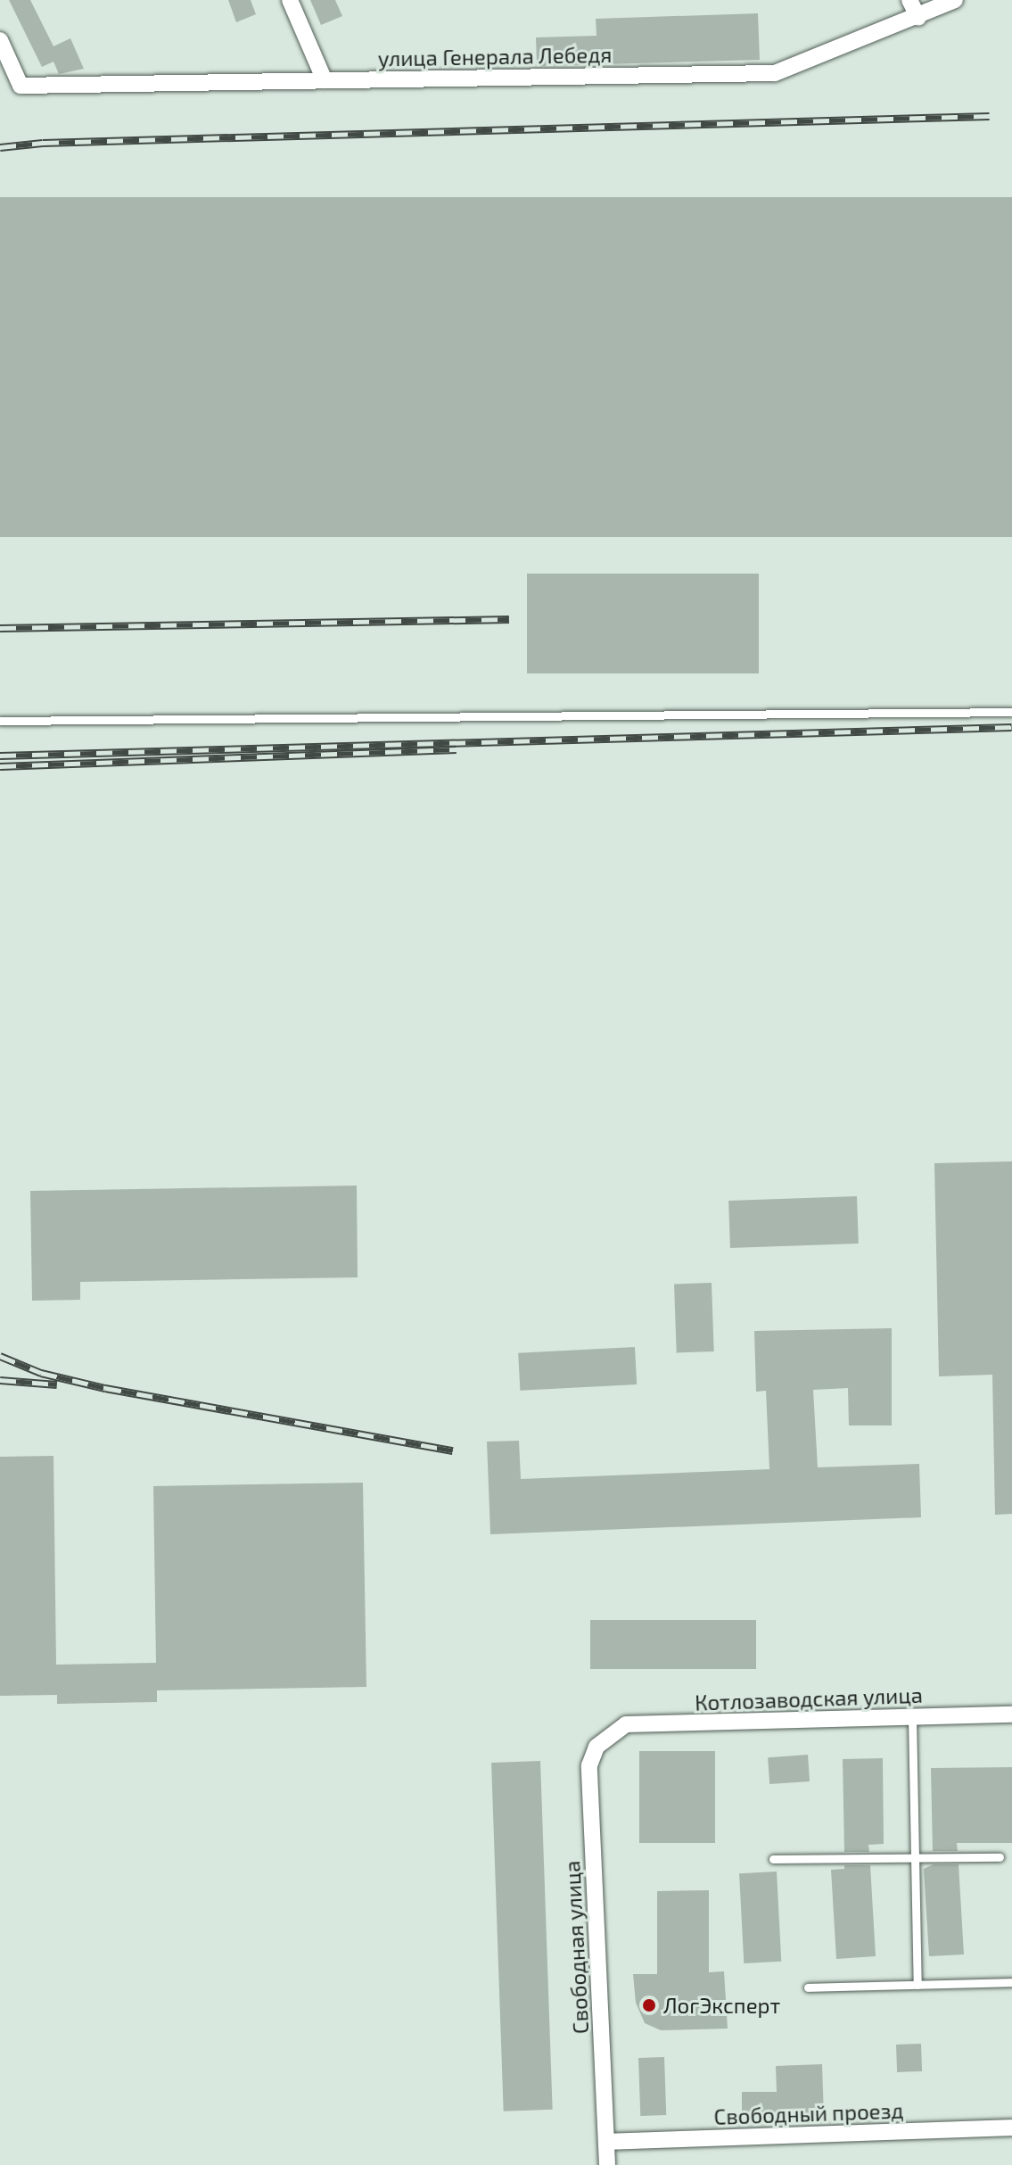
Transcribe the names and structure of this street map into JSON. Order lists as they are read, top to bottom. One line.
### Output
{"streets":{"street":["улица Генерала Лебедя","Котлозаводская улица","Свободная улица","Свободный проезд"]},"crossings":[["Котлозаводская улица","Свободная улица"],["Свободная улица","Свободный проезд"]],"places":["ЛогЭксперт"]}
